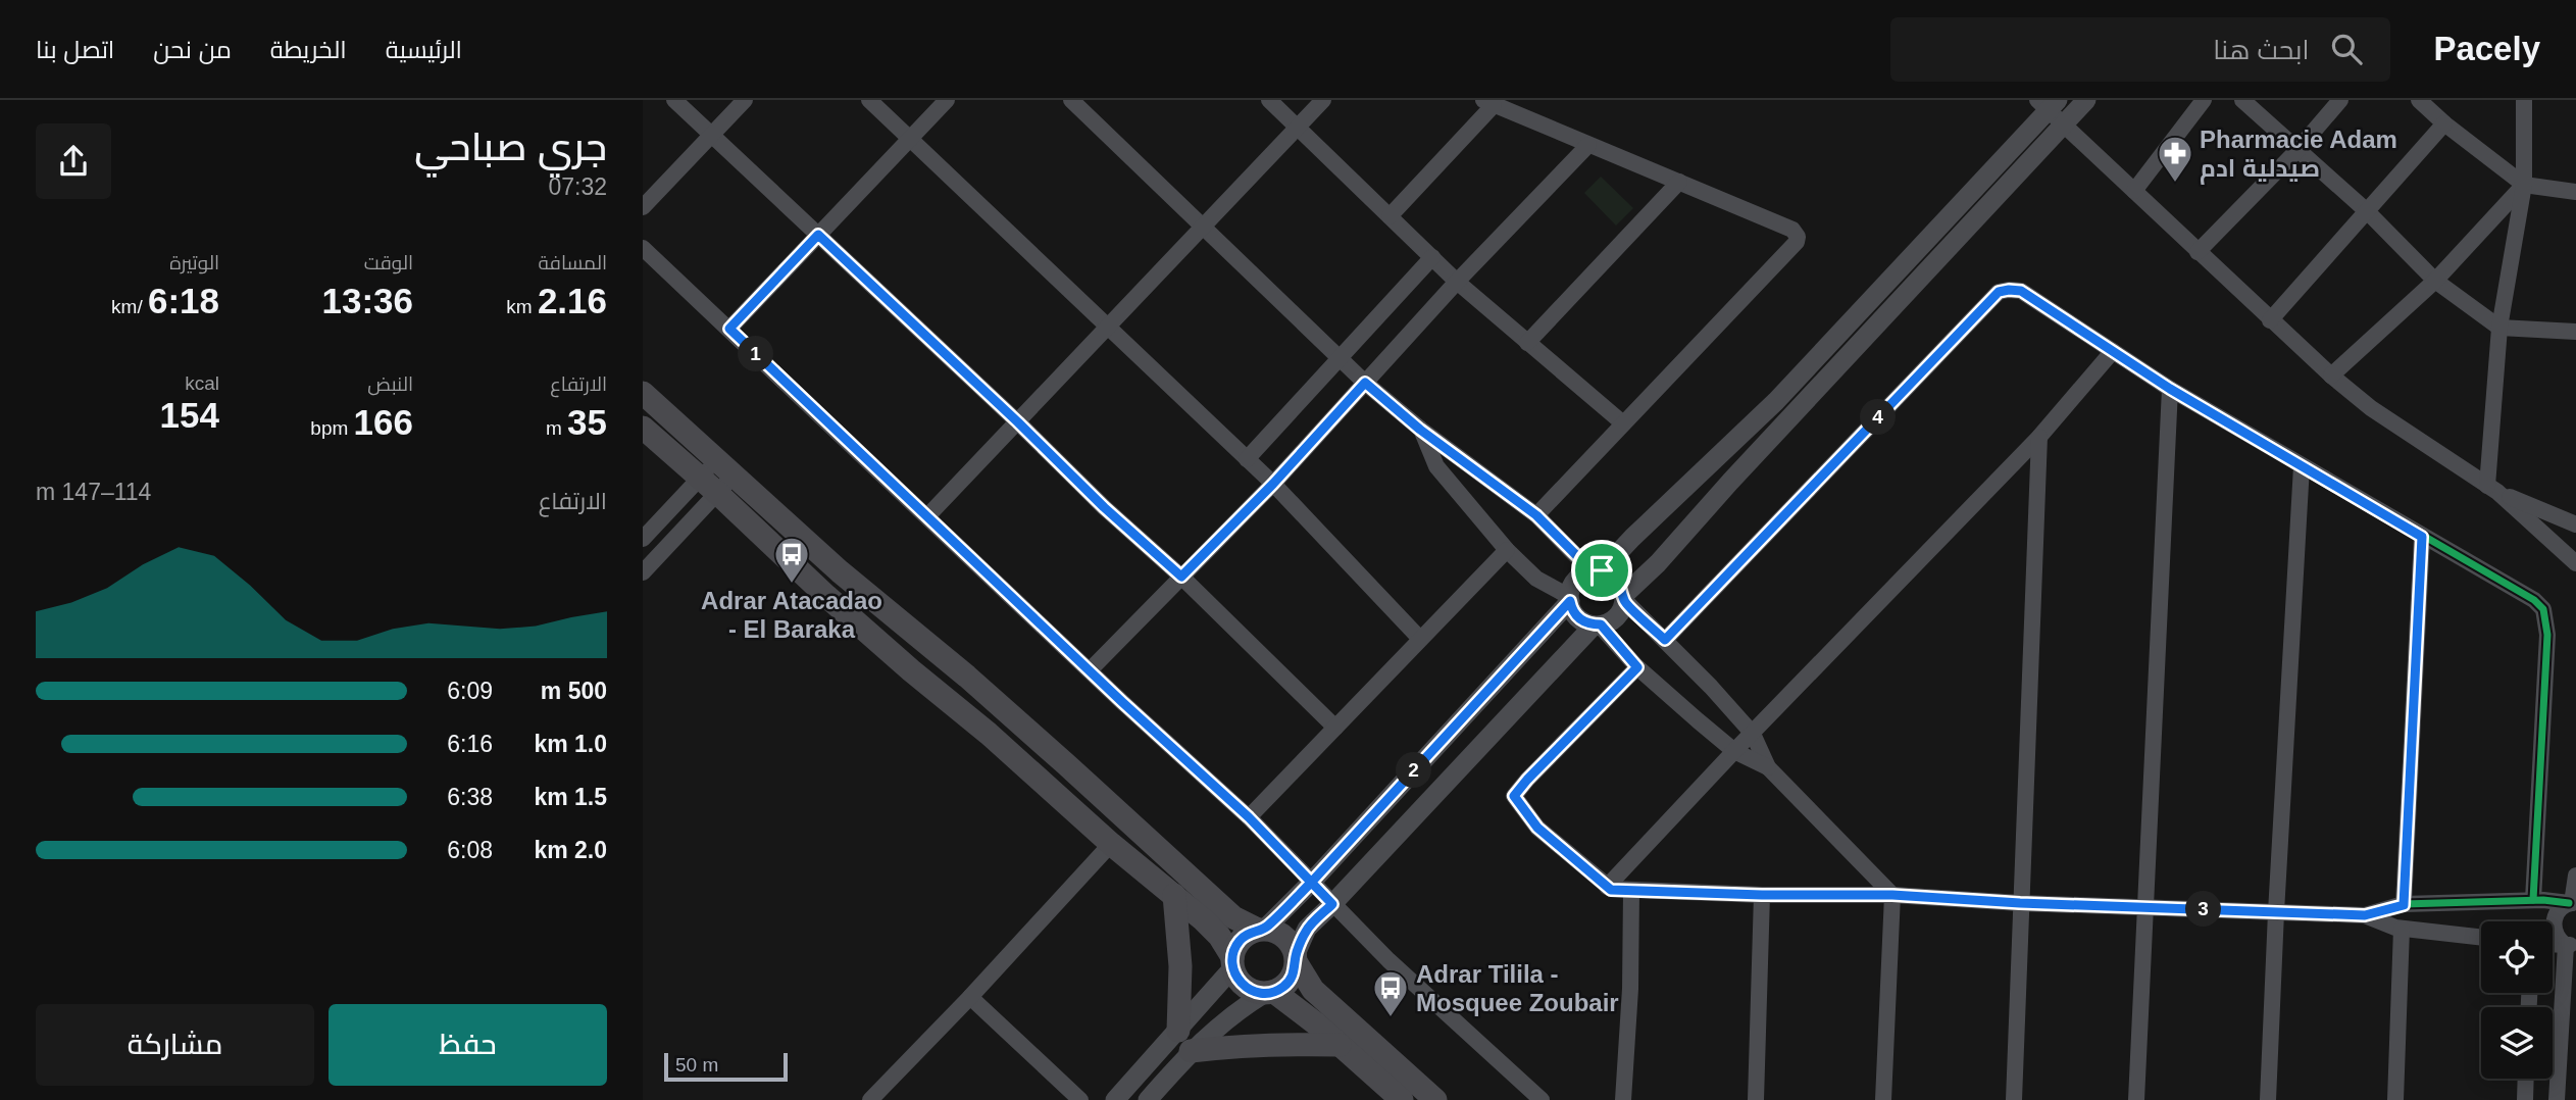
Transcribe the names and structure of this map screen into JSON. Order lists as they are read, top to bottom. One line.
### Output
{"places":{"pharmacy":["Pharmacie Adam صيدلية ادم"],"bus stop":["Adrar Atacadao - El Baraka","Adrar Tilila - Mosquee Zoubair"]},"scale_bar":"50 m","page":{"header":"Pacely","search":"ابحث هنا","nav":["الرئيسية","الخريطة","من نحن","اتصل بنا"],"heading":["جري صباحي","07:32"],"stats":[["المسافة","2.16 km"],["الوقت","13:36"],["الوتيرة","6:18 /km"],["الارتفاع","35 m"],["النبض","166 bpm"],["kcal","154"]],"pins":["1","4","2","3"],"chart":["الارتفاع","114–147 m"],"list":[{"name":"500 m","note":"6:09"},{"name":"1.0 km","note":"6:16"},{"name":"1.5 km","note":"6:38"},{"name":"2.0 km","note":"6:08"}],"buttons":["حفظ","مشاركة"],"scale":"50 m"}}
